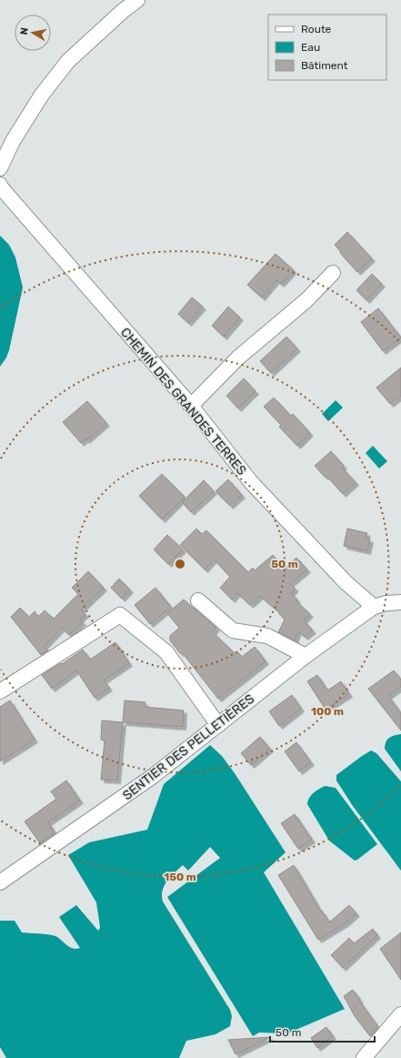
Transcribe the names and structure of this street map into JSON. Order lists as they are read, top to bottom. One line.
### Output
{"streets":{"street":["CHEMIN DES GRANDES TERRES","SENTIER DES PELLETIÈRES"]},"crossings":[["CHEMIN DES GRANDES TERRES","SENTIER DES PELLETIÈRES"]],"legend":["Route","Eau","Bâtiment"],"scale_bar":"50 m","north":"left","rings":["50 m","100 m","150 m"]}
